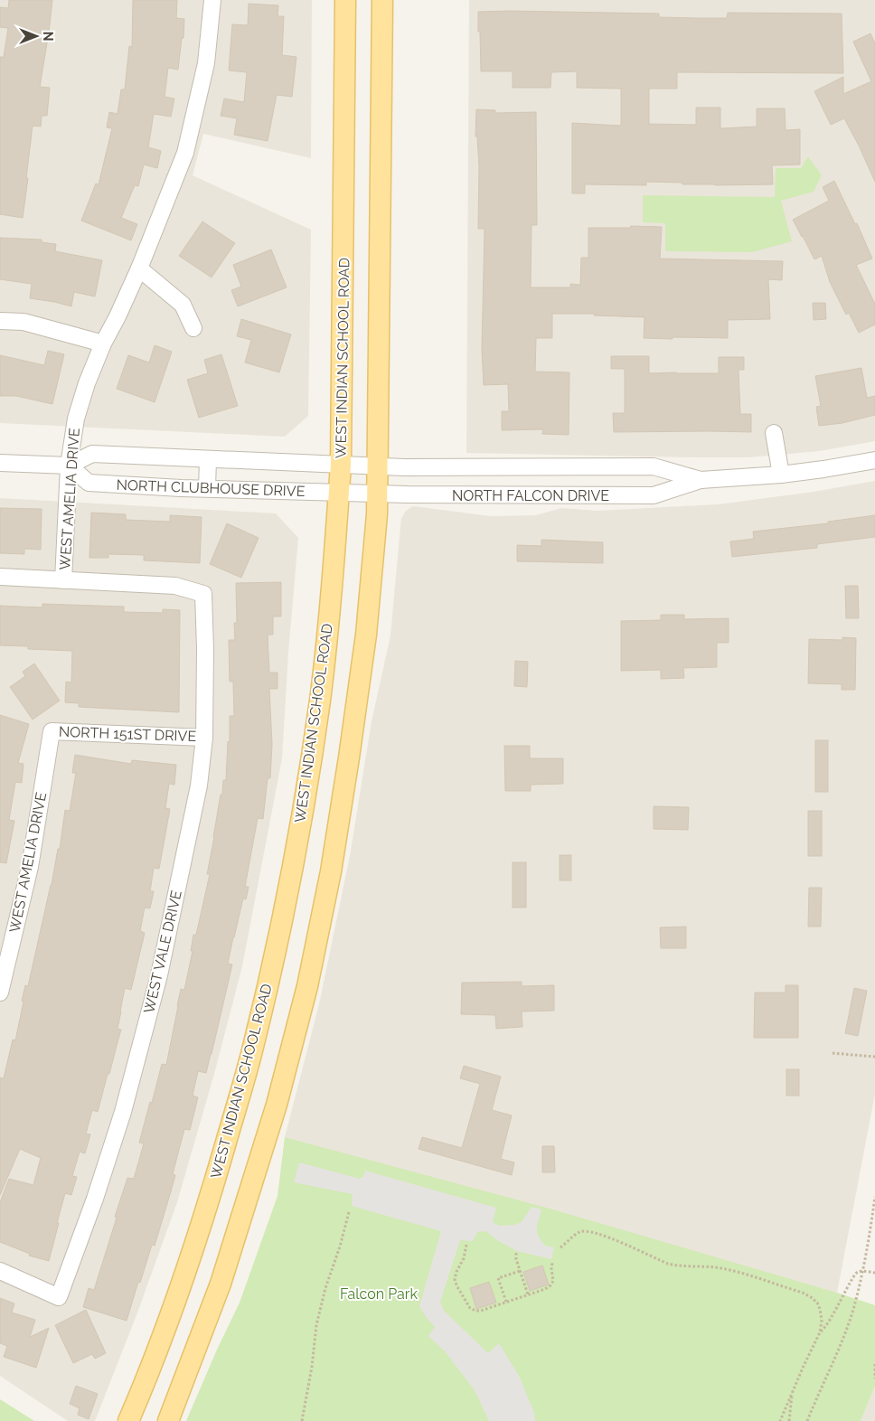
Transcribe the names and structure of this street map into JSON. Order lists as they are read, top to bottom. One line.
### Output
{"streets":{"main road":["WEST INDIAN SCHOOL ROAD"],"street":["NORTH CLUBHOUSE DRIVE","NORTH FALCON DRIVE","WEST AMELIA DRIVE","NORTH 151ST DRIVE","WEST VALE DRIVE"]},"crossings":[["WEST INDIAN SCHOOL ROAD","NORTH CLUBHOUSE DRIVE"],["WEST INDIAN SCHOOL ROAD","NORTH FALCON DRIVE"],["NORTH CLUBHOUSE DRIVE","NORTH FALCON DRIVE"],["NORTH CLUBHOUSE DRIVE","WEST AMELIA DRIVE"],["WEST AMELIA DRIVE","NORTH 151ST DRIVE"],["WEST AMELIA DRIVE","WEST VALE DRIVE"],["NORTH 151ST DRIVE","WEST VALE DRIVE"]],"parks":["Falcon Park"],"north":"right"}
